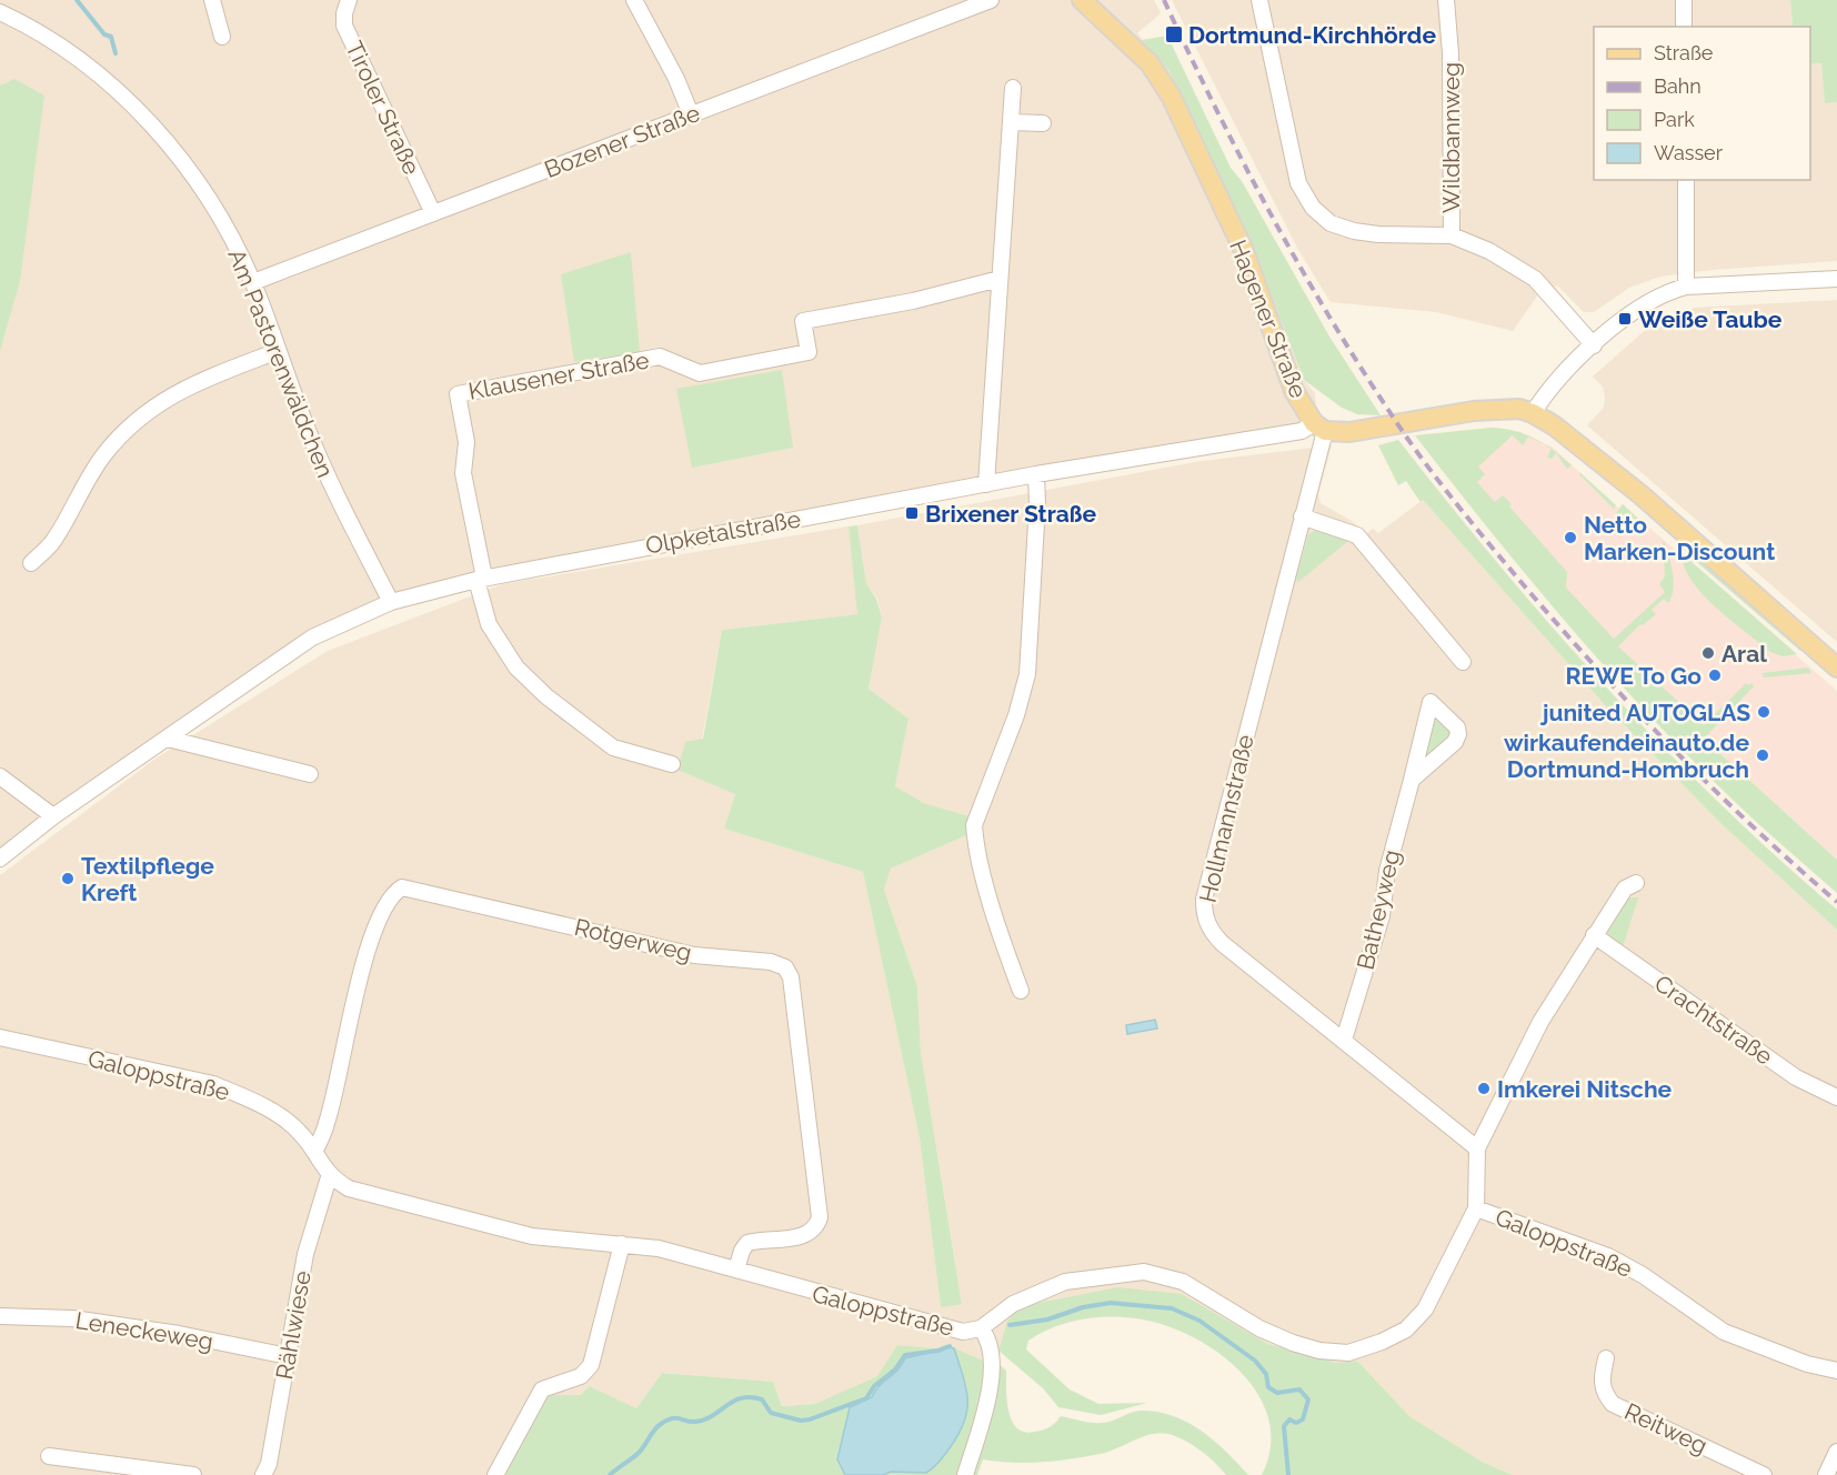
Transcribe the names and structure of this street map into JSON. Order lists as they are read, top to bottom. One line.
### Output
{"streets":{"main road":["Hagener Straße"],"street":["Tiroler Straße","Wildbannweg","Bozener Straße","Am Pastorenwäldchen","Klausener Straße","Olpketalstraße","Hollmannstraße","Batheyweg","Rotgerweg","Crachtstraße","Galoppstraße","Rählwiese","Leneckeweg","Reitweg"]},"crossings":[["Tiroler Straße","Bozener Straße"],["Bozener Straße","Am Pastorenwäldchen"],["Hagener Straße","Olpketalstraße"],["Hagener Straße","Hollmannstraße"],["Am Pastorenwäldchen","Olpketalstraße"],["Klausener Straße","Olpketalstraße"],["Olpketalstraße","Hollmannstraße"],["Hollmannstraße","Batheyweg"],["Rotgerweg","Galoppstraße"],["Galoppstraße","Rählwiese"],["Rählwiese","Leneckeweg"]],"places":{"transit":["Dortmund-Kirchhörde","Weiße Taube","Brixener Straße"],"other":["Netto Marken-Discount","Aral","REWE To Go","junited AUTOGLAS","wirkaufendeinauto.de Dortmund-Hombruch","Textilpflege Kreft","Imkerei Nitsche"]},"legend":["Straße","Bahn","Park","Wasser"]}
